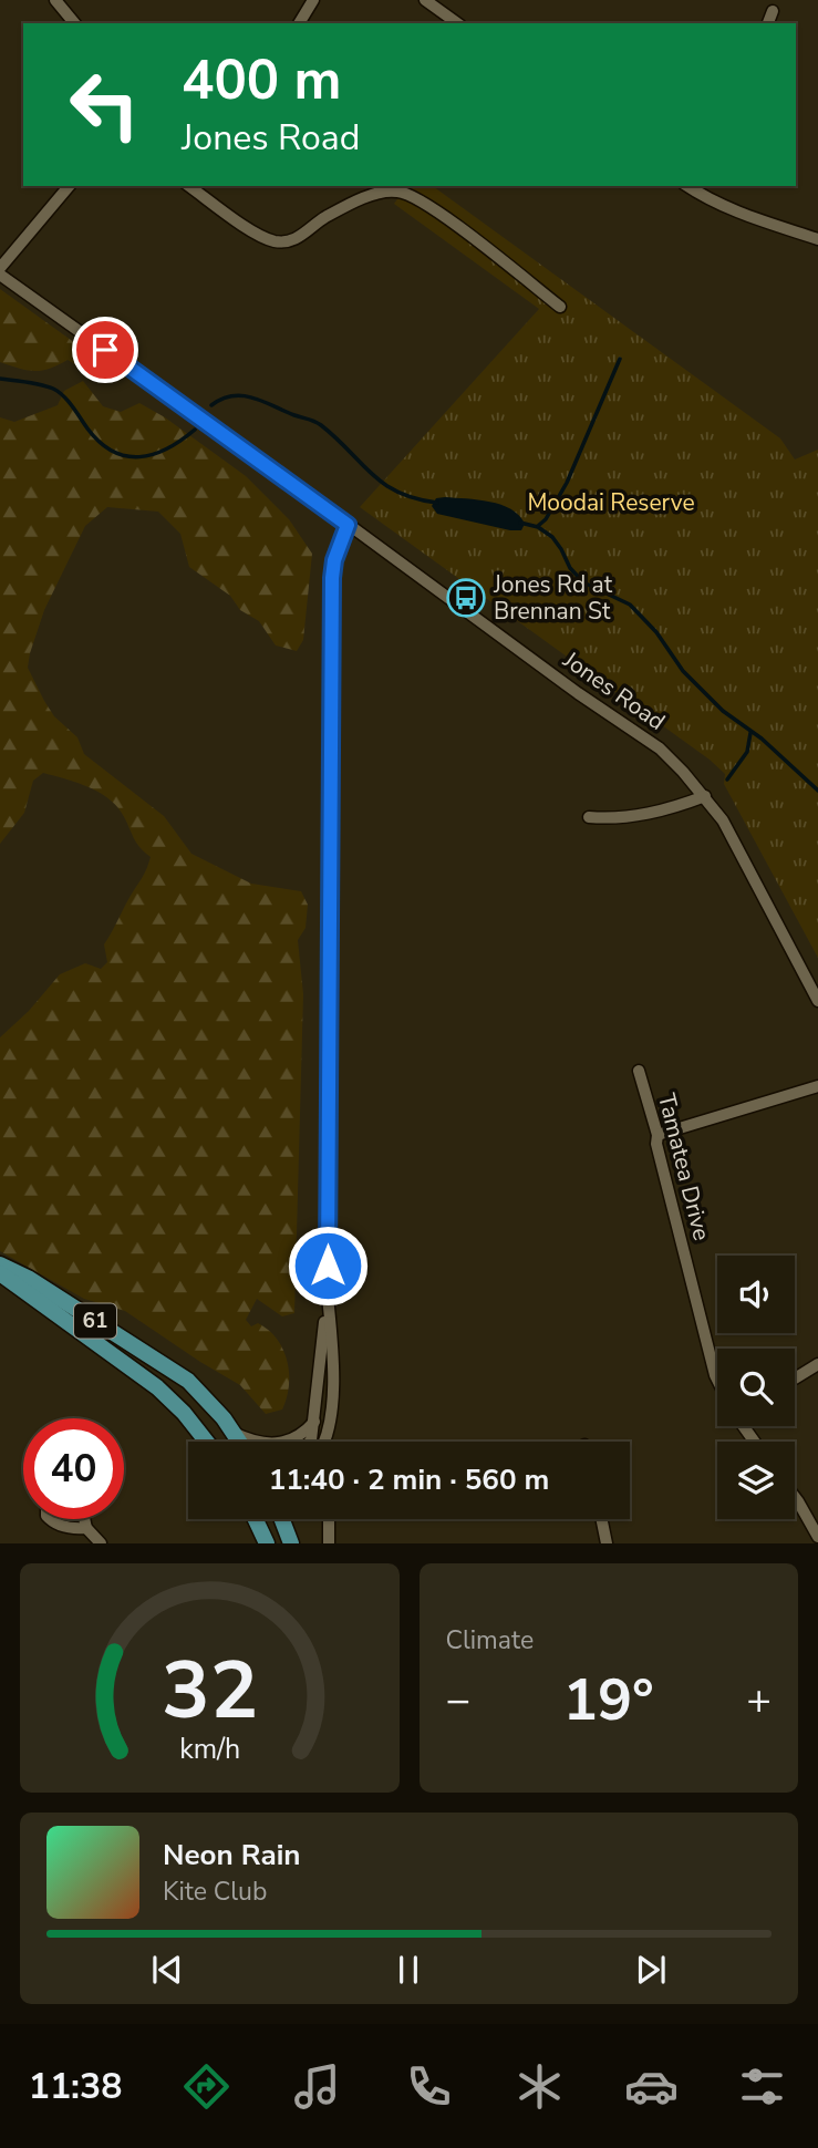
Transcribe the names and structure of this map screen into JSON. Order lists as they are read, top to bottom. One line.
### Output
{"streets":{"main road":["61"],"street":["Jones Road","Tamatea Drive"]},"parks":["Moodai Reserve"],"places":{"bus stop":["Jones Rd at Brennan St"]},"page":{"turn":["400 m","Jones Road"],"limit":"40","trip":"11:40 · 2 min · 560 m","tile":"Climate","heat":["−","19°","+"],"song":["Neon Rain","Kite Club"],"tabs":"11:38","gauge":["32","km/h"]}}
